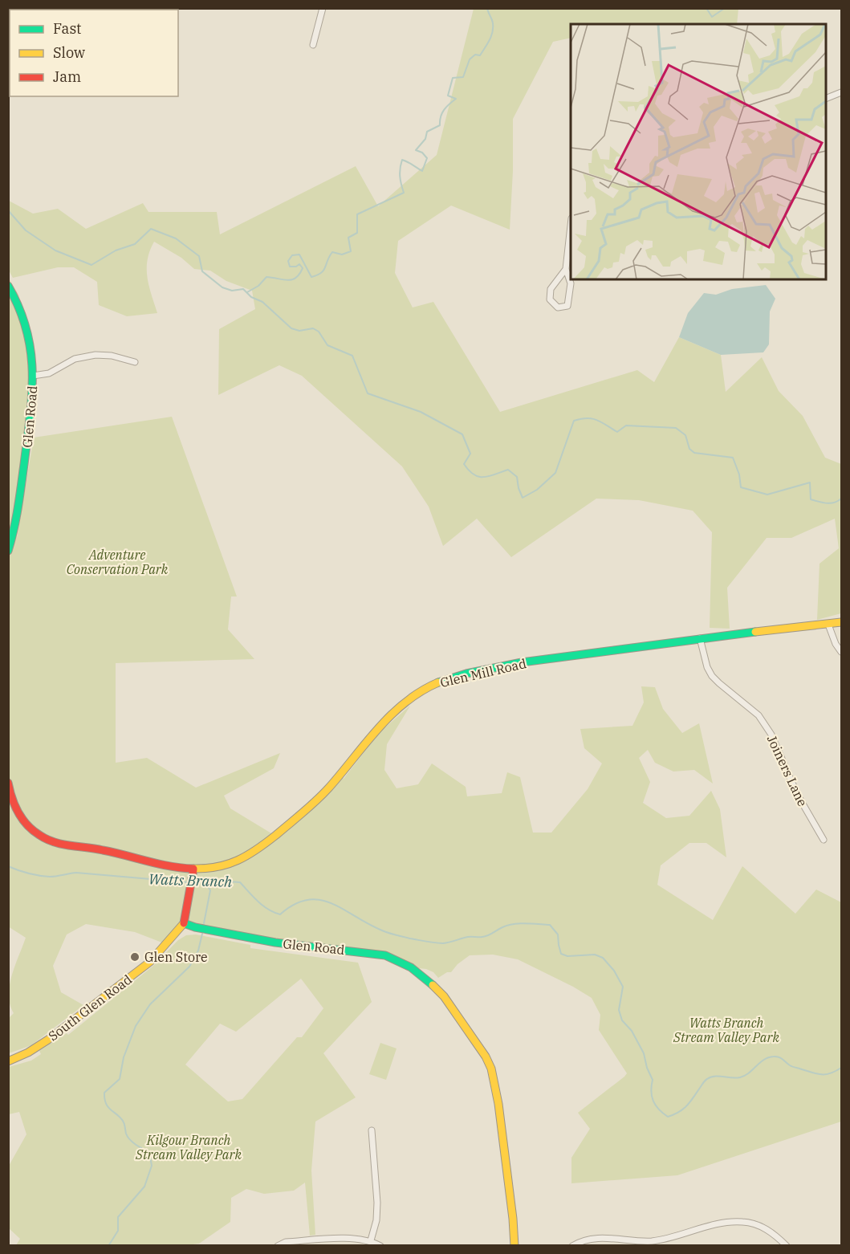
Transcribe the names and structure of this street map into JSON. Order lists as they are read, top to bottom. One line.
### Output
{"streets":{"main road":["Glen Road","Glen Mill Road","South Glen Road"],"street":["Joiners Lane"]},"crossings":[["Glen Road","South Glen Road"],["Glen Mill Road","Joiners Lane"]],"water":["Watts Branch"],"parks":["Adventure Conservation Park","Watts Branch Stream Valley Park","Kilgour Branch Stream Valley Park"],"places":["Glen Store"],"legend":["Fast","Slow","Jam"]}
